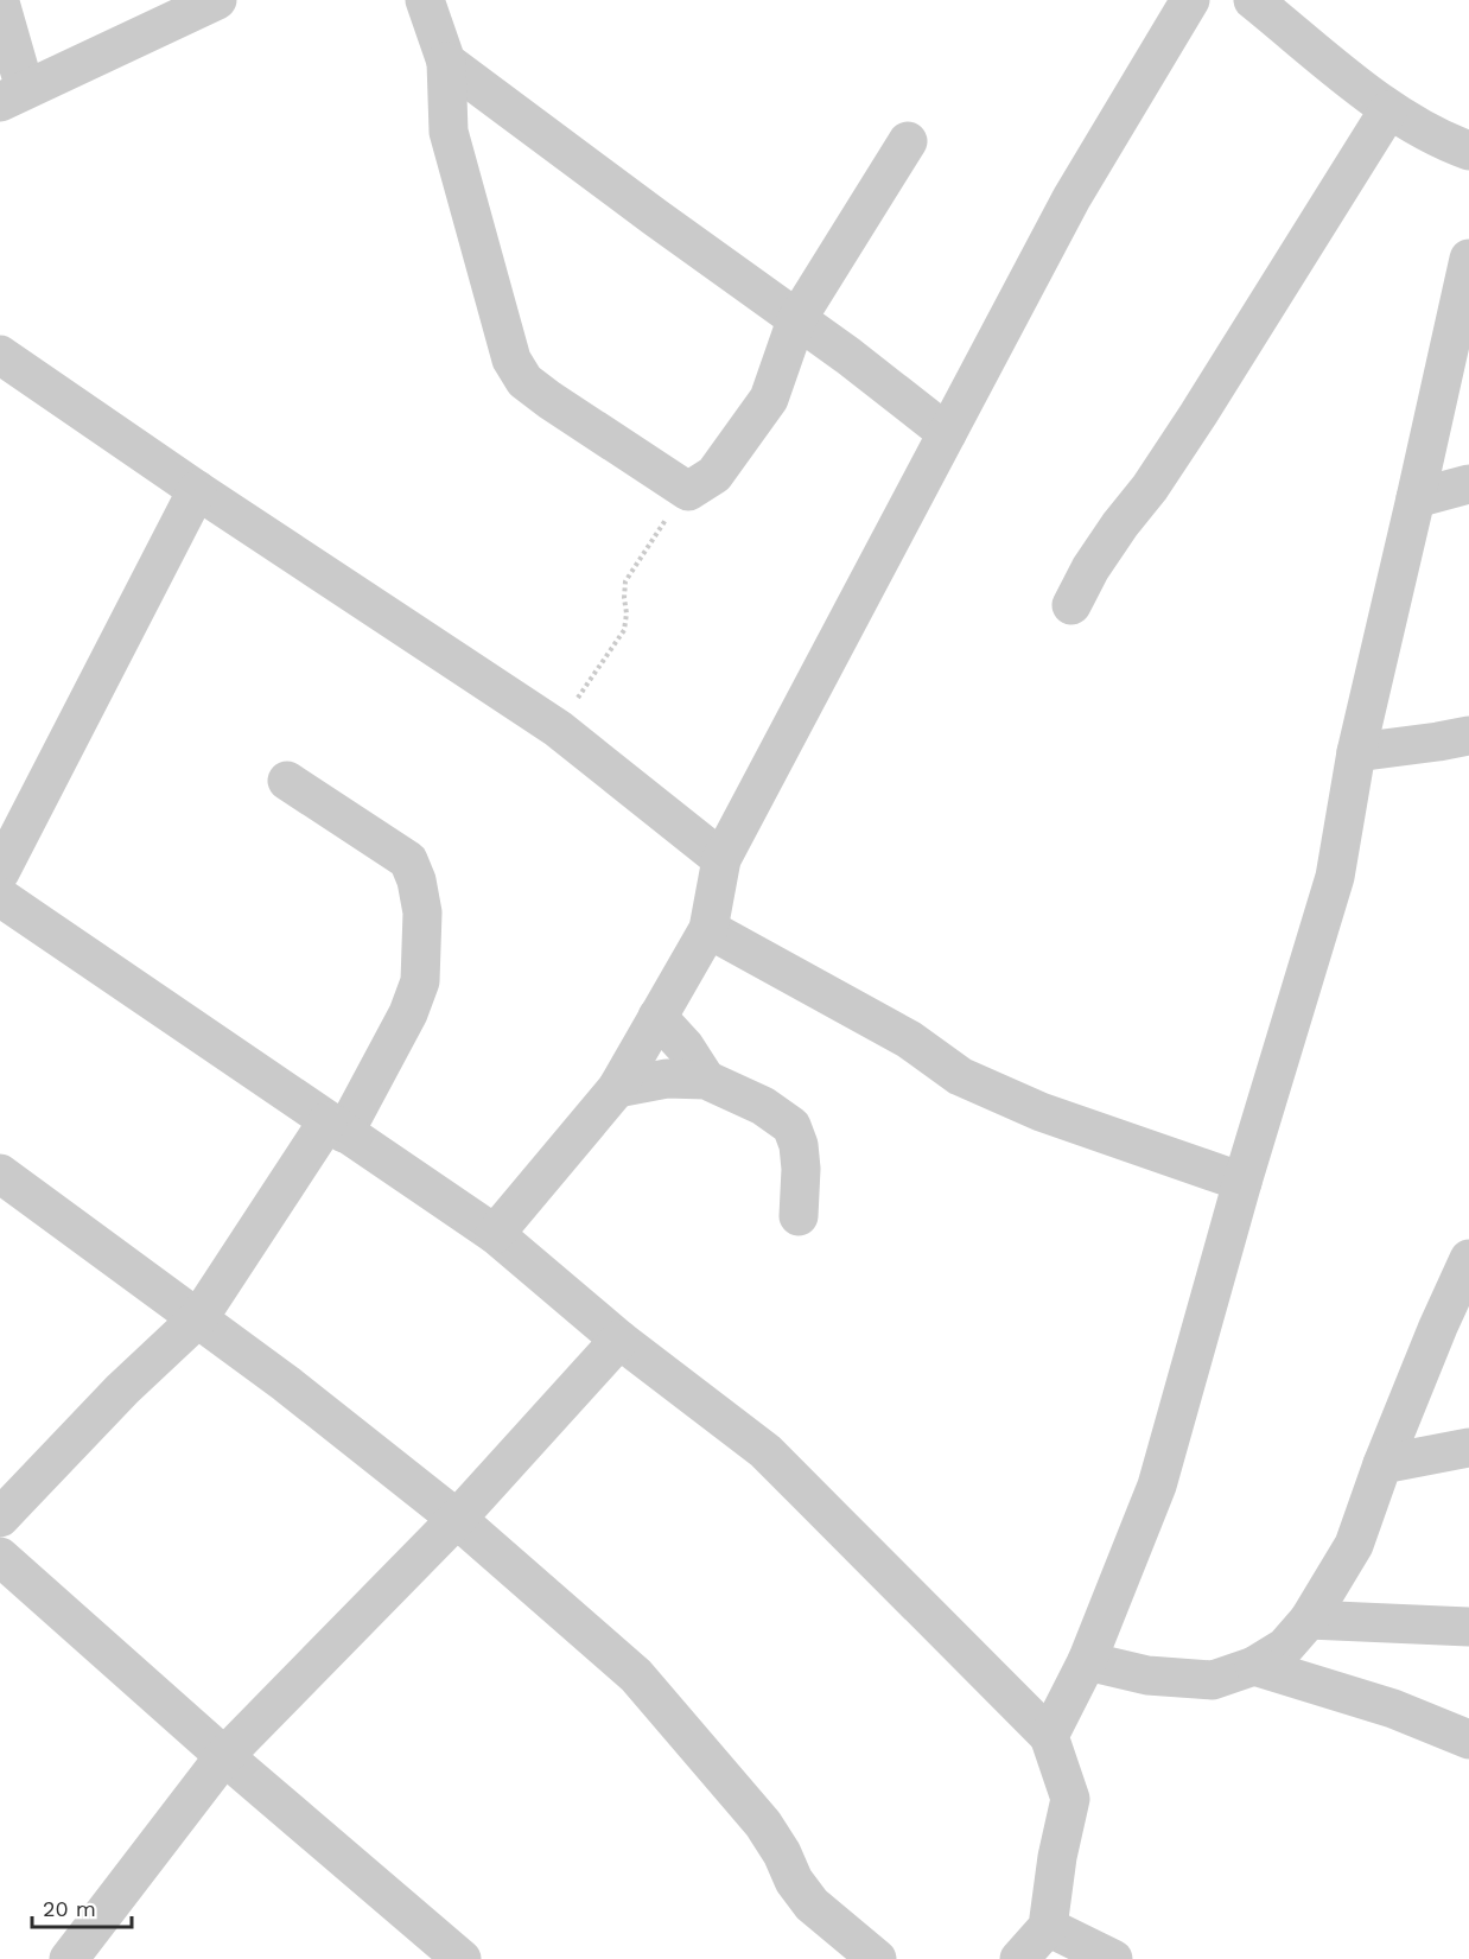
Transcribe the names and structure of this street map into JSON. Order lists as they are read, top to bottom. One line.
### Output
{"scale_bar":"20 m"}
